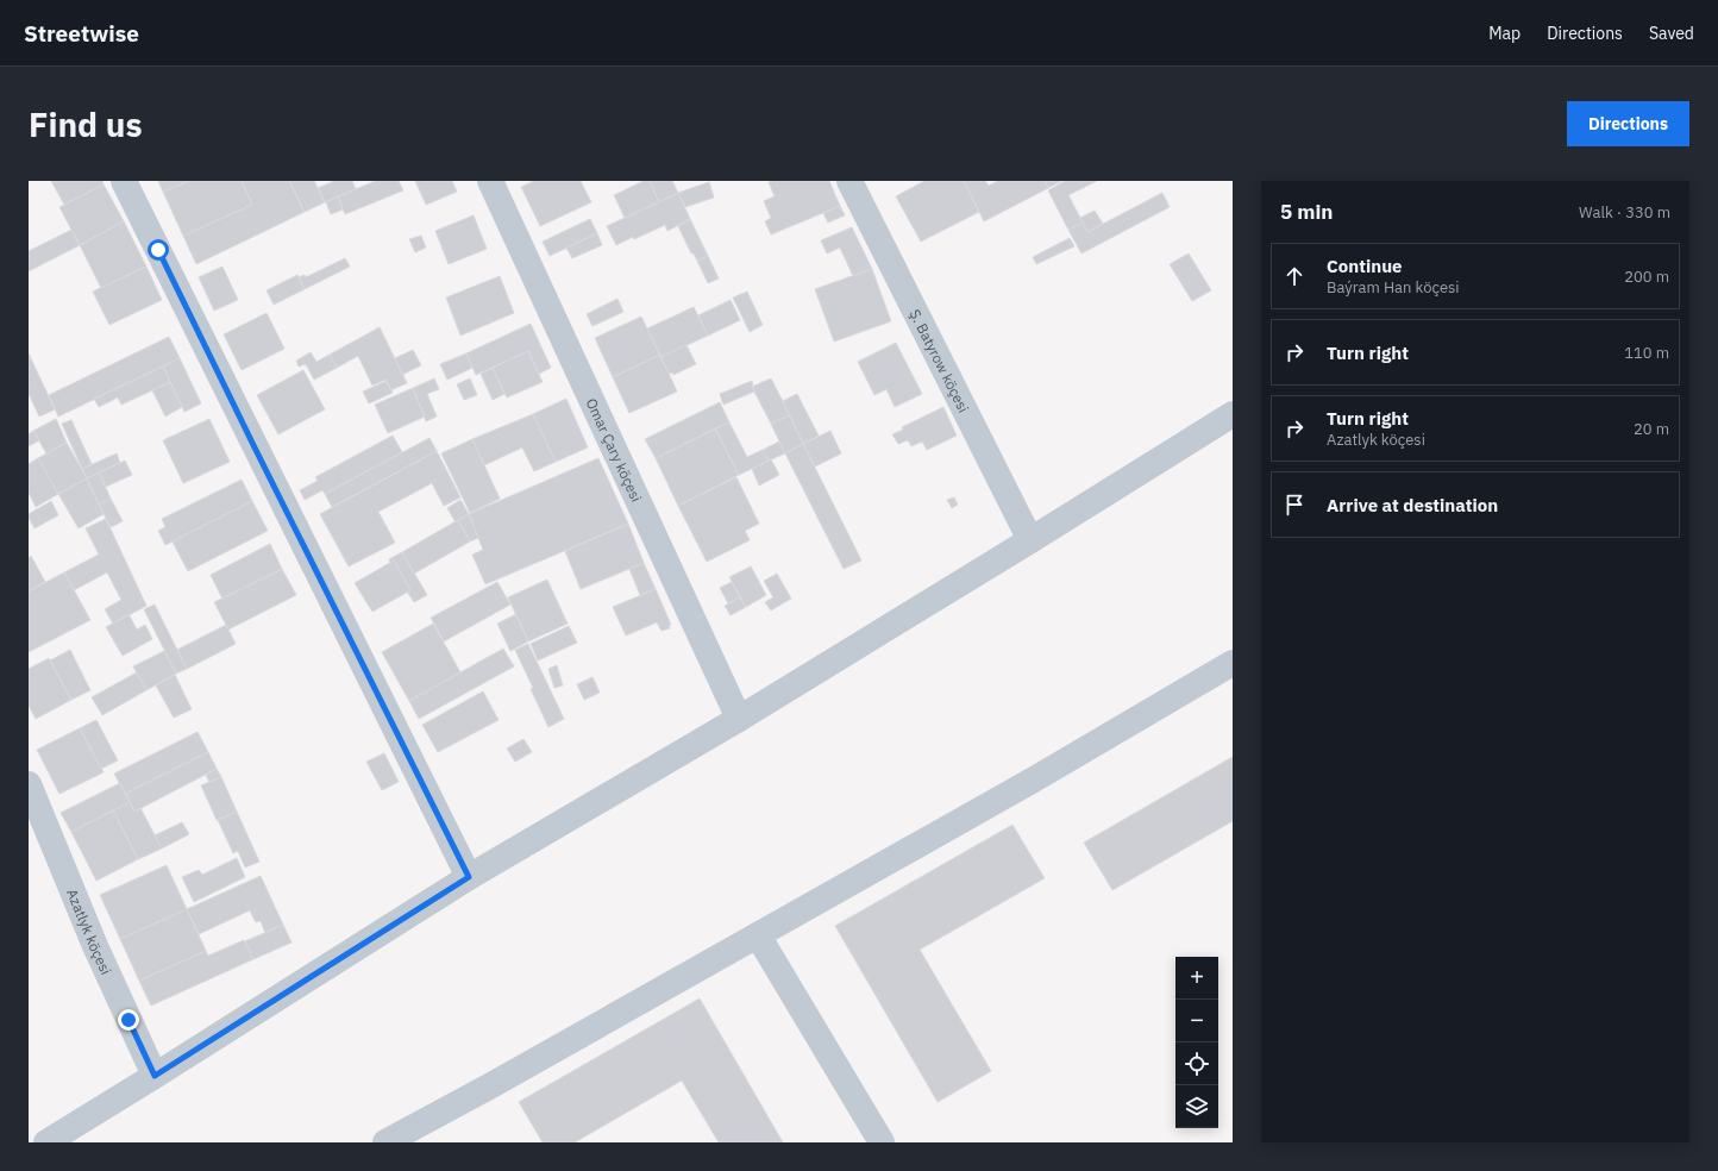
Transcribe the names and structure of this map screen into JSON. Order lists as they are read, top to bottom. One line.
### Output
{"streets":{"street":["Ş. Batyrow köçesi","Omar Çary köçesi","Azatlyk köçesi"]},"page":{"header":"Streetwise","nav":["Map","Directions","Saved"],"buttons":"Directions","title":"Find us","heading":["5 min","Walk · 330 m"],"list":[["Continue","Baýram Han köçesi","200 m"],["Turn right","110 m"],["Turn right","Azatlyk köçesi","20 m"],"Arrive at destination"],"map_buttons":["+","−"]}}
